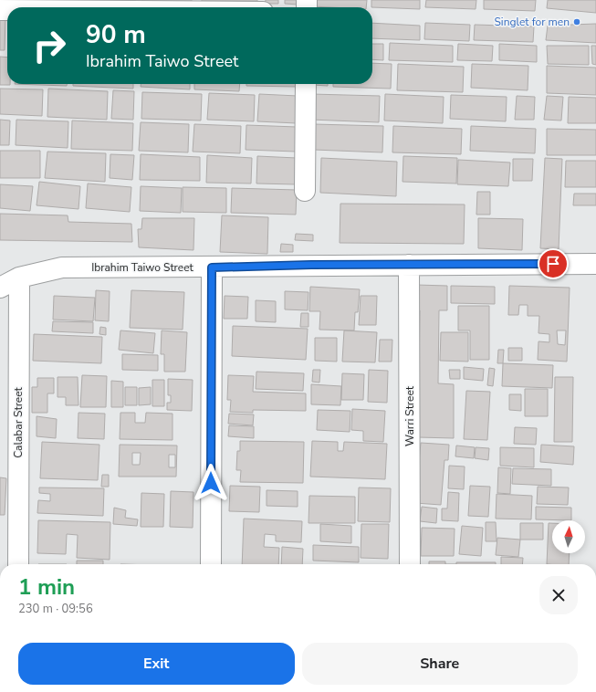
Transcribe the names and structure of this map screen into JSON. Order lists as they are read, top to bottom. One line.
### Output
{"streets":{"street":["Ibrahim Taiwo Street","Warri Street","Calabar Street"]},"crossings":[["Ibrahim Taiwo Street","Warri Street"],["Ibrahim Taiwo Street","Calabar Street"]],"places":["Singlet for men"],"north":"top","page":{"turn":["90 m","Ibrahim Taiwo Street"],"heading":["1 min","230 m · 09:56"],"buttons":["Exit","Share"]}}
